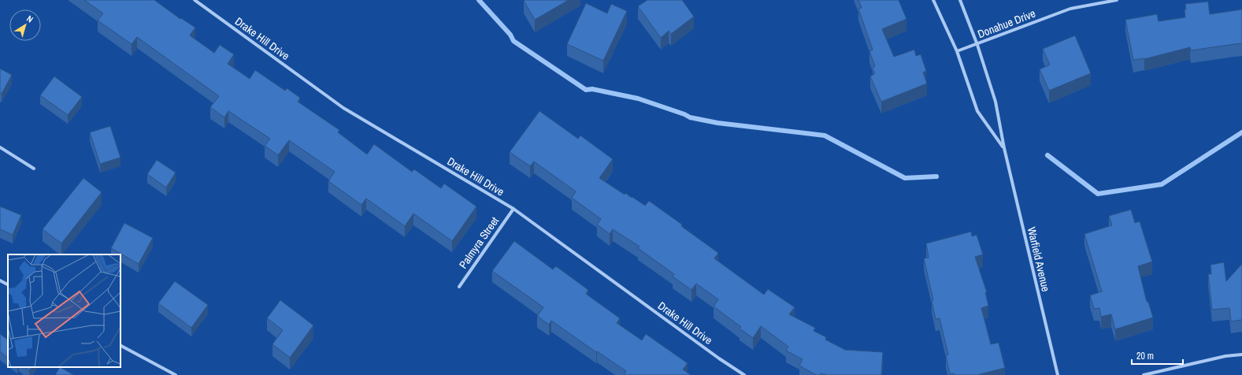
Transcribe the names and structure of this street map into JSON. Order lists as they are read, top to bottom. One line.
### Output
{"streets":{"street":["Donahue Drive","Drake Hill Drive","Palmyra Street","Warfield Avenue"]},"crossings":[["Donahue Drive","Warfield Avenue"],["Drake Hill Drive","Palmyra Street"]],"scale_bar":"20 m","north":"top right"}
